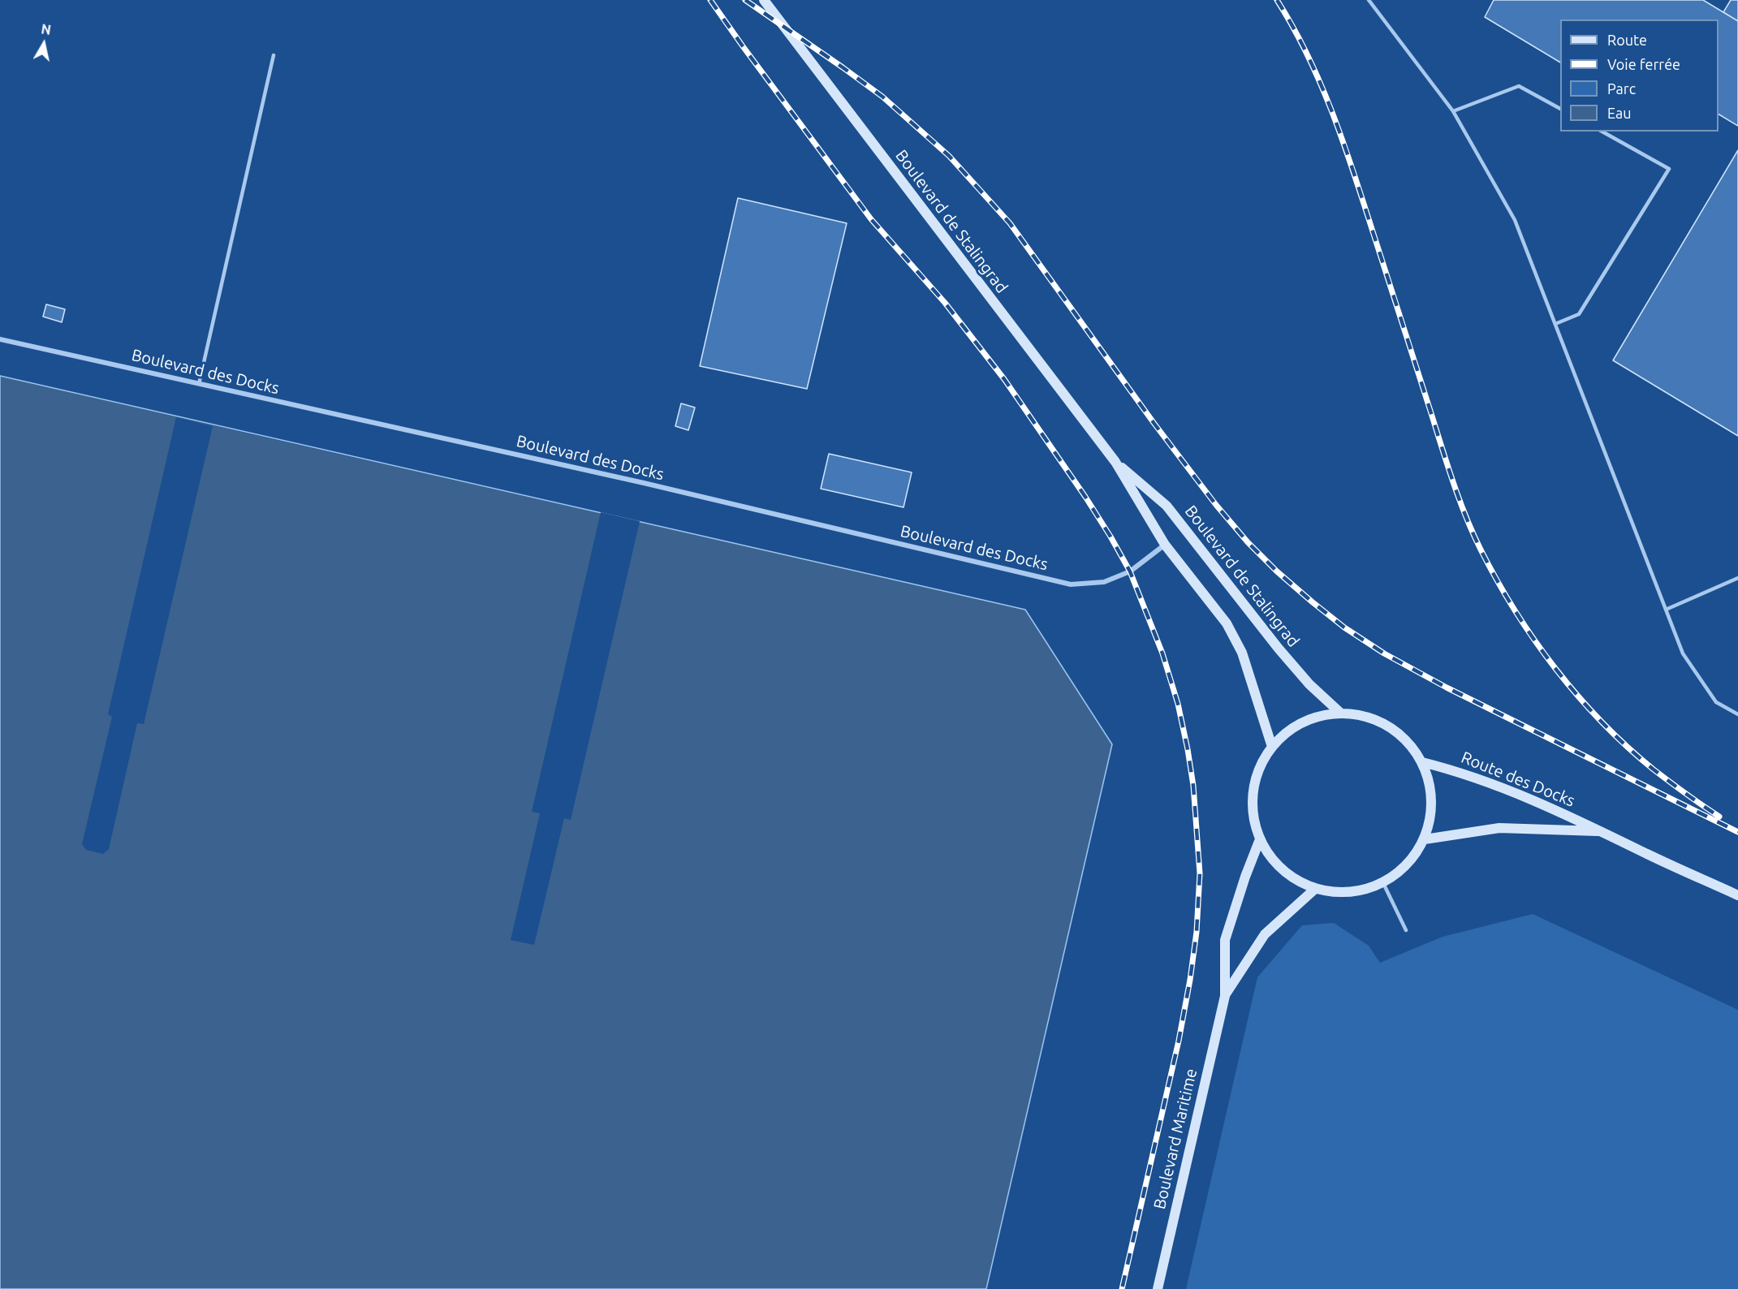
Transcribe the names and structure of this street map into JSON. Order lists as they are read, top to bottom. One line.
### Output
{"streets":{"street":["Boulevard de Stalingrad","Boulevard des Docks","Route des Docks","Boulevard Maritime"]},"crossings":[["Boulevard de Stalingrad","Boulevard des Docks"]],"legend":["Route","Voie ferrée","Parc","Eau"],"north":"top"}
